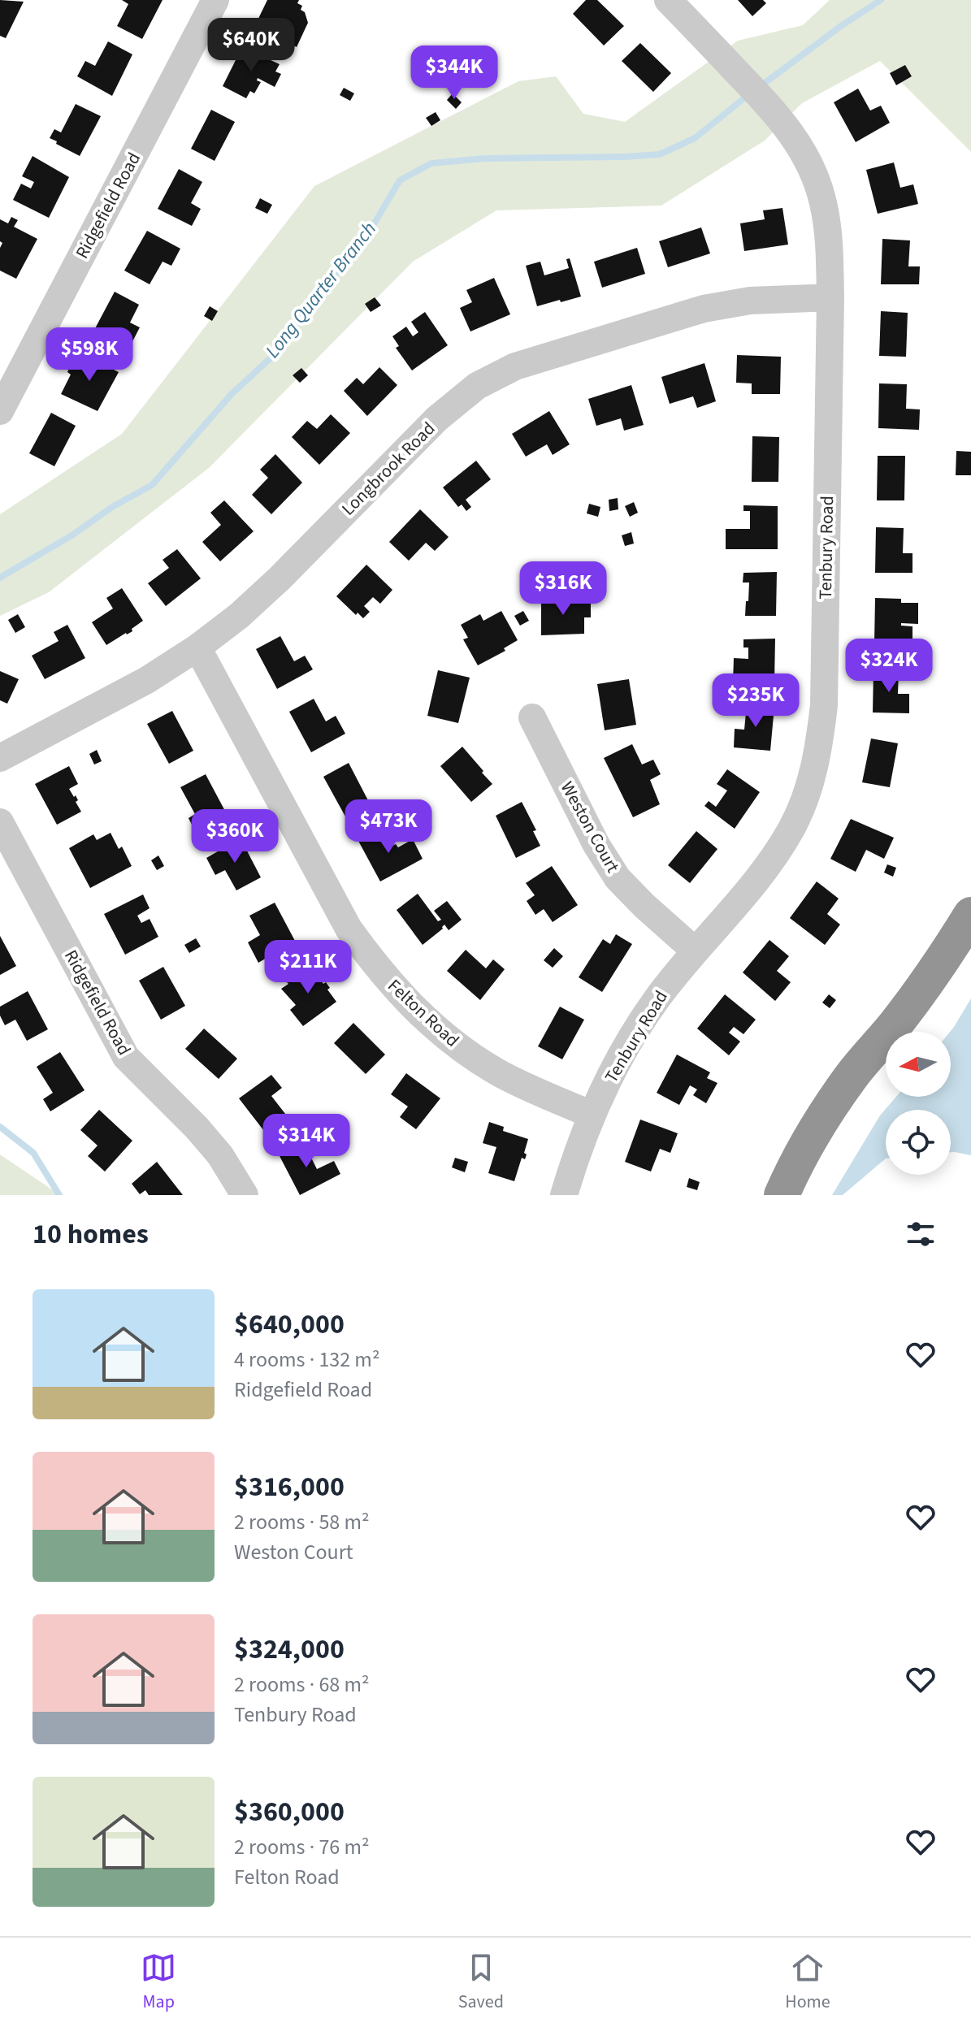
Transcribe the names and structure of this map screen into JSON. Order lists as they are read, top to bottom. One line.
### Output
{"streets":{"street":["Ridgefield Road","Longbrook Road","Tenbury Road","Weston Court","Felton Road"]},"crossings":[["Longbrook Road","Tenbury Road"],["Longbrook Road","Felton Road"],["Tenbury Road","Weston Court"],["Tenbury Road","Felton Road"]],"water":["Long Quarter Branch"],"north":"left","page":{"price":["$640K","$344K","$598K","$316K","$324K","$235K","$473K","$360K","$211K","$314K"],"heading":"10 homes","list":[{"name":"$640,000","note":"4 rooms · 132 m² · Ridgefield Road"},{"name":"$316,000","note":"2 rooms · 58 m² · Weston Court"},{"name":"$324,000","note":"2 rooms · 68 m² · Tenbury Road"},{"name":"$360,000","note":"2 rooms · 76 m² · Felton Road"}],"tabs":["Map","Saved","Home"]}}
